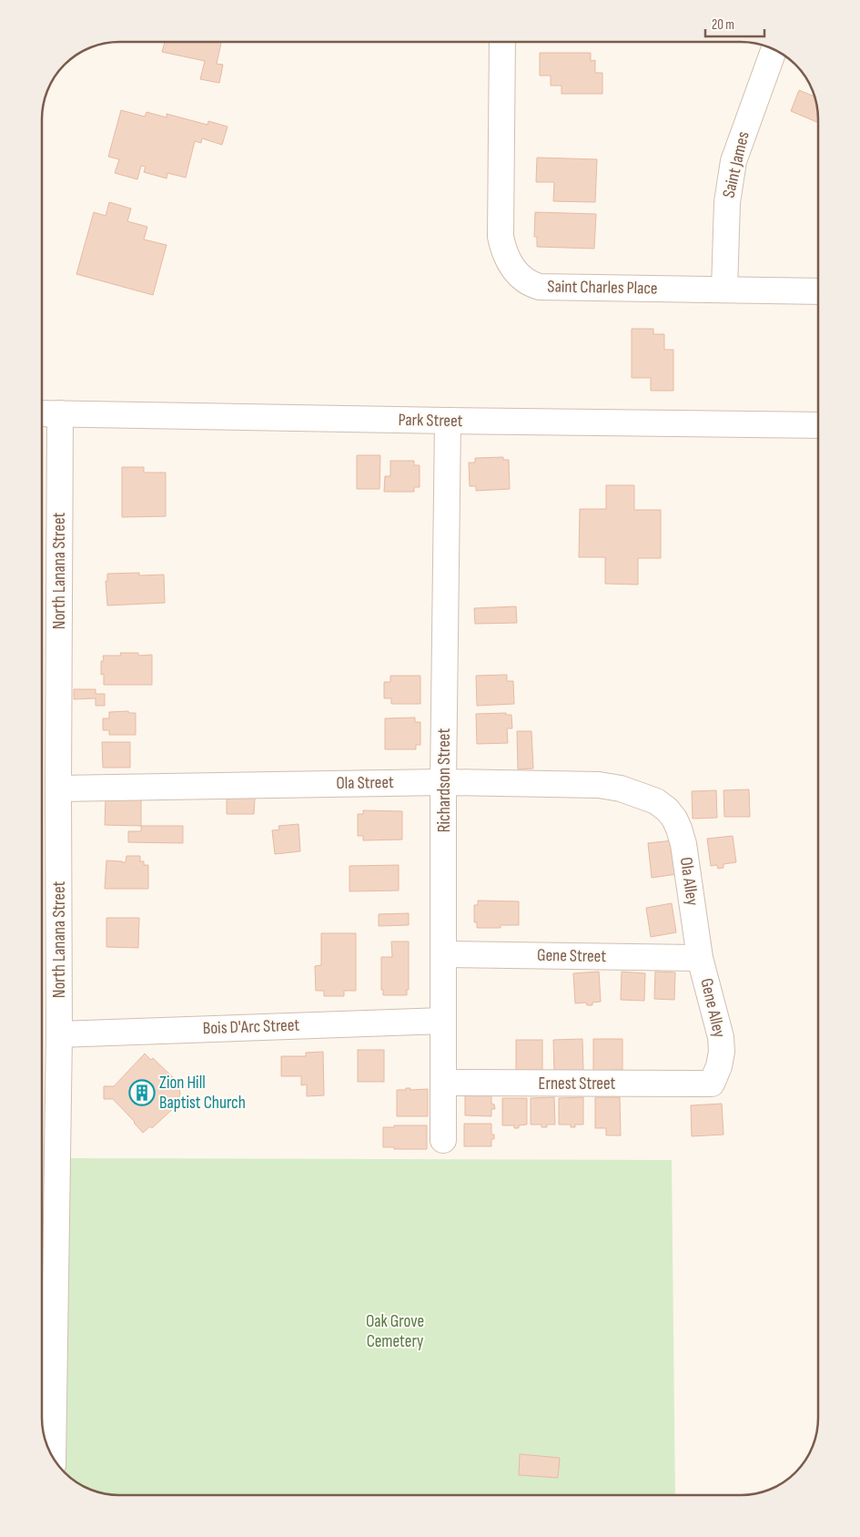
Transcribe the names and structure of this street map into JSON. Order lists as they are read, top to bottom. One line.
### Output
{"streets":{"street":["Saint James","Saint Charles Place","Park Street","North Lanana Street","Richardson Street","Ola Street","Ola Alley","Gene Street","Gene Alley","Bois D'Arc Street","Ernest Street"]},"crossings":[["Saint James","Saint Charles Place"],["Park Street","North Lanana Street"],["Park Street","Richardson Street"],["North Lanana Street","Ola Street"],["North Lanana Street","Bois D'Arc Street"],["Richardson Street","Ola Street"],["Richardson Street","Gene Street"],["Richardson Street","Bois D'Arc Street"],["Richardson Street","Ernest Street"],["Ola Street","Ola Alley"],["Ola Alley","Gene Street"],["Ola Alley","Gene Alley"],["Gene Street","Gene Alley"],["Gene Alley","Ernest Street"]],"parks":["Oak Grove Cemetery"],"places":{"building":["Zion Hill Baptist Church"]},"scale_bar":"20 m"}
